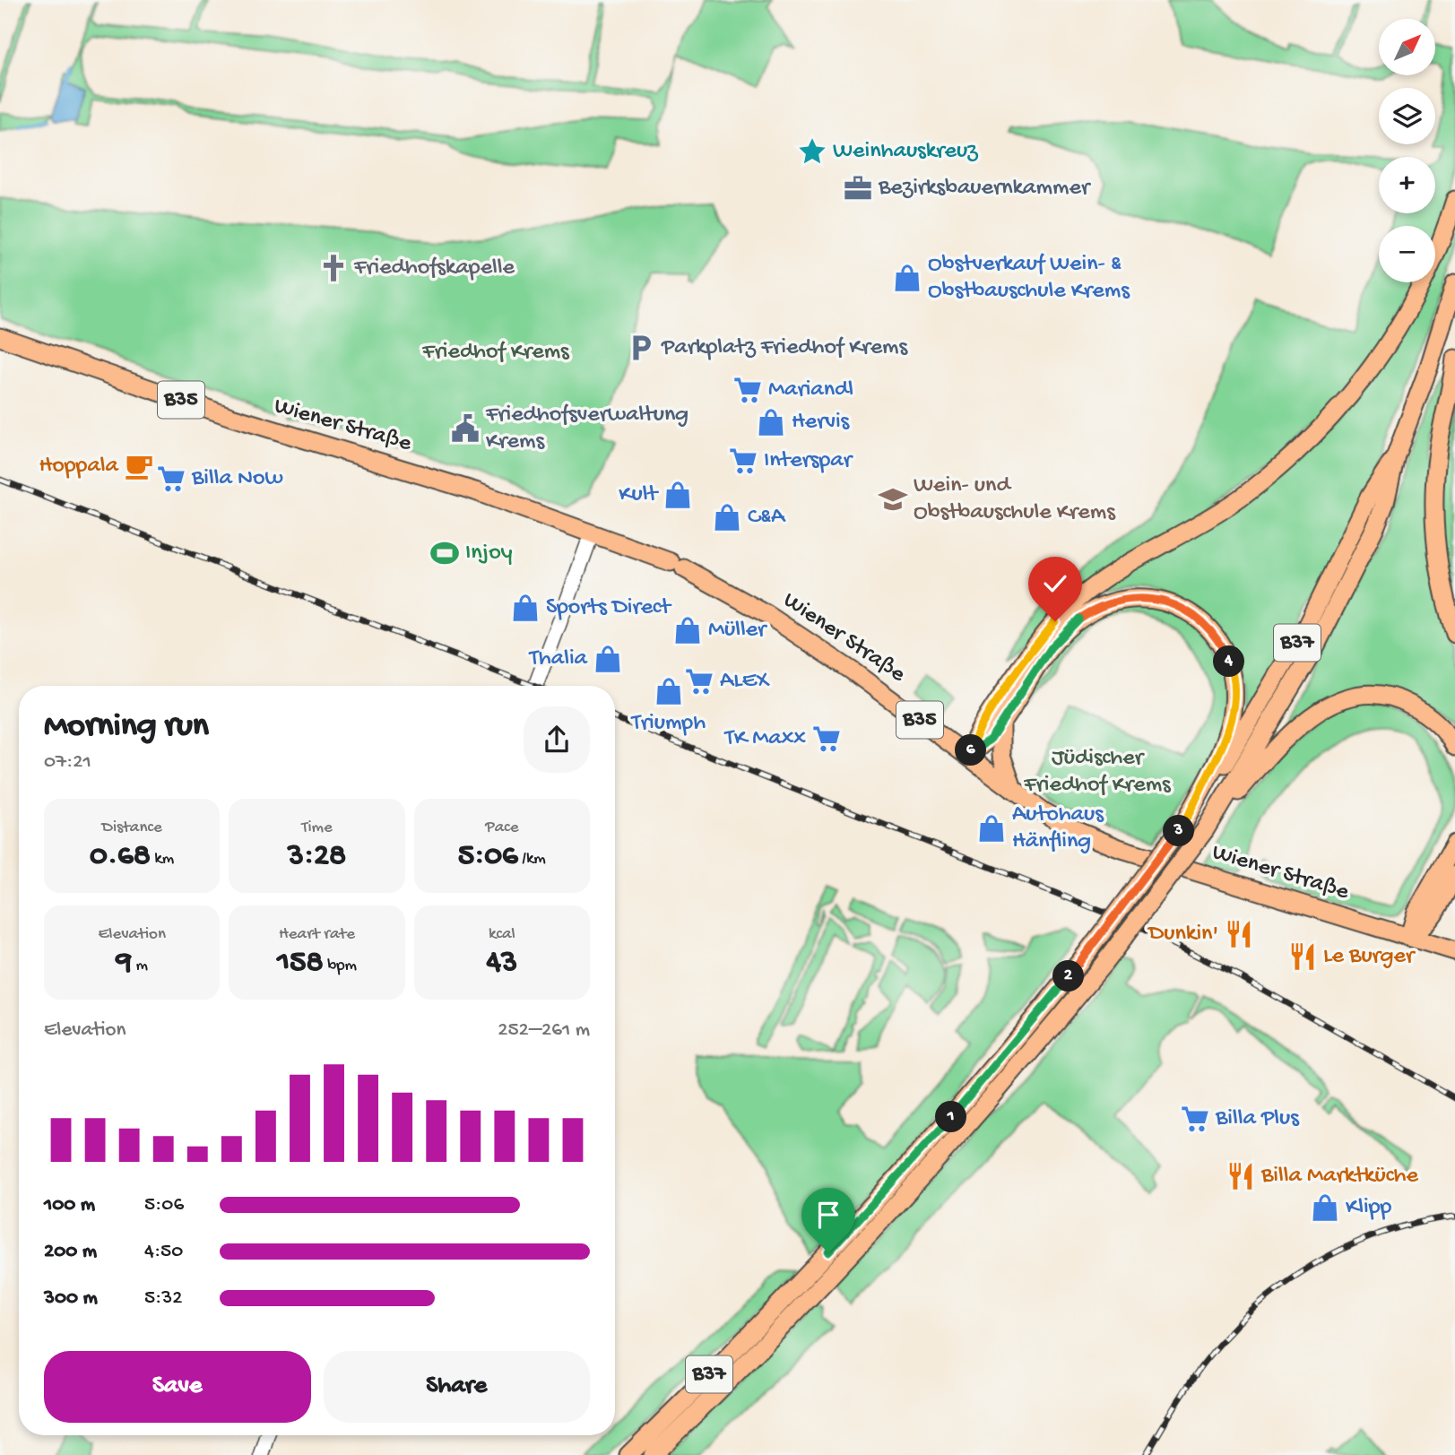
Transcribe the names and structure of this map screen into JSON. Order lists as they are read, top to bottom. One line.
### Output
{"streets":{"main road":["B35","Wiener Straße","B37"]},"parks":["Friedhof Krems","Jüdischer Friedhof Krems"],"places":{"place":["Weinhauskreuz"],"office":["Bezirksbauernkammer"],"church":["Friedhofskapelle"],"shop":["Obstverkauf Wein- & Obstbauschule Krems","Hervis","Kult","C&A","Sports Direct","Müller","Thalia","Triumph","Autohaus Hänfling","Klipp"],"parking":["Parkplatz Friedhof Krems"],"supermarket":["Mariandl","Interspar","Billa Now","ALEX","TK Maxx","Billa Plus"],"public building":["Friedhofsverwaltung Krems"],"cafe":["Hoppala"],"school or university":["Wein- und Obstbauschule Krems"],"sports":["Injoy"],"restaurant":["Dunkin'","Le Burger","Billa Marktküche"]},"north":"top right","page":{"map_buttons":["+","−"],"pins":["4","6","3","2","1"],"heading":["Morning run","07:21"],"stats":[["Distance","0.68 km"],["Time","3:28"],["Pace","5:06 /km"],["Elevation","9 m"],["Heart rate","158 bpm"],["kcal","43"]],"chart":["Elevation","252–261 m"],"list":[{"name":"100 m","note":"5:06"},{"name":"200 m","note":"4:50"},{"name":"300 m","note":"5:32"}],"buttons":["Save","Share"]}}
